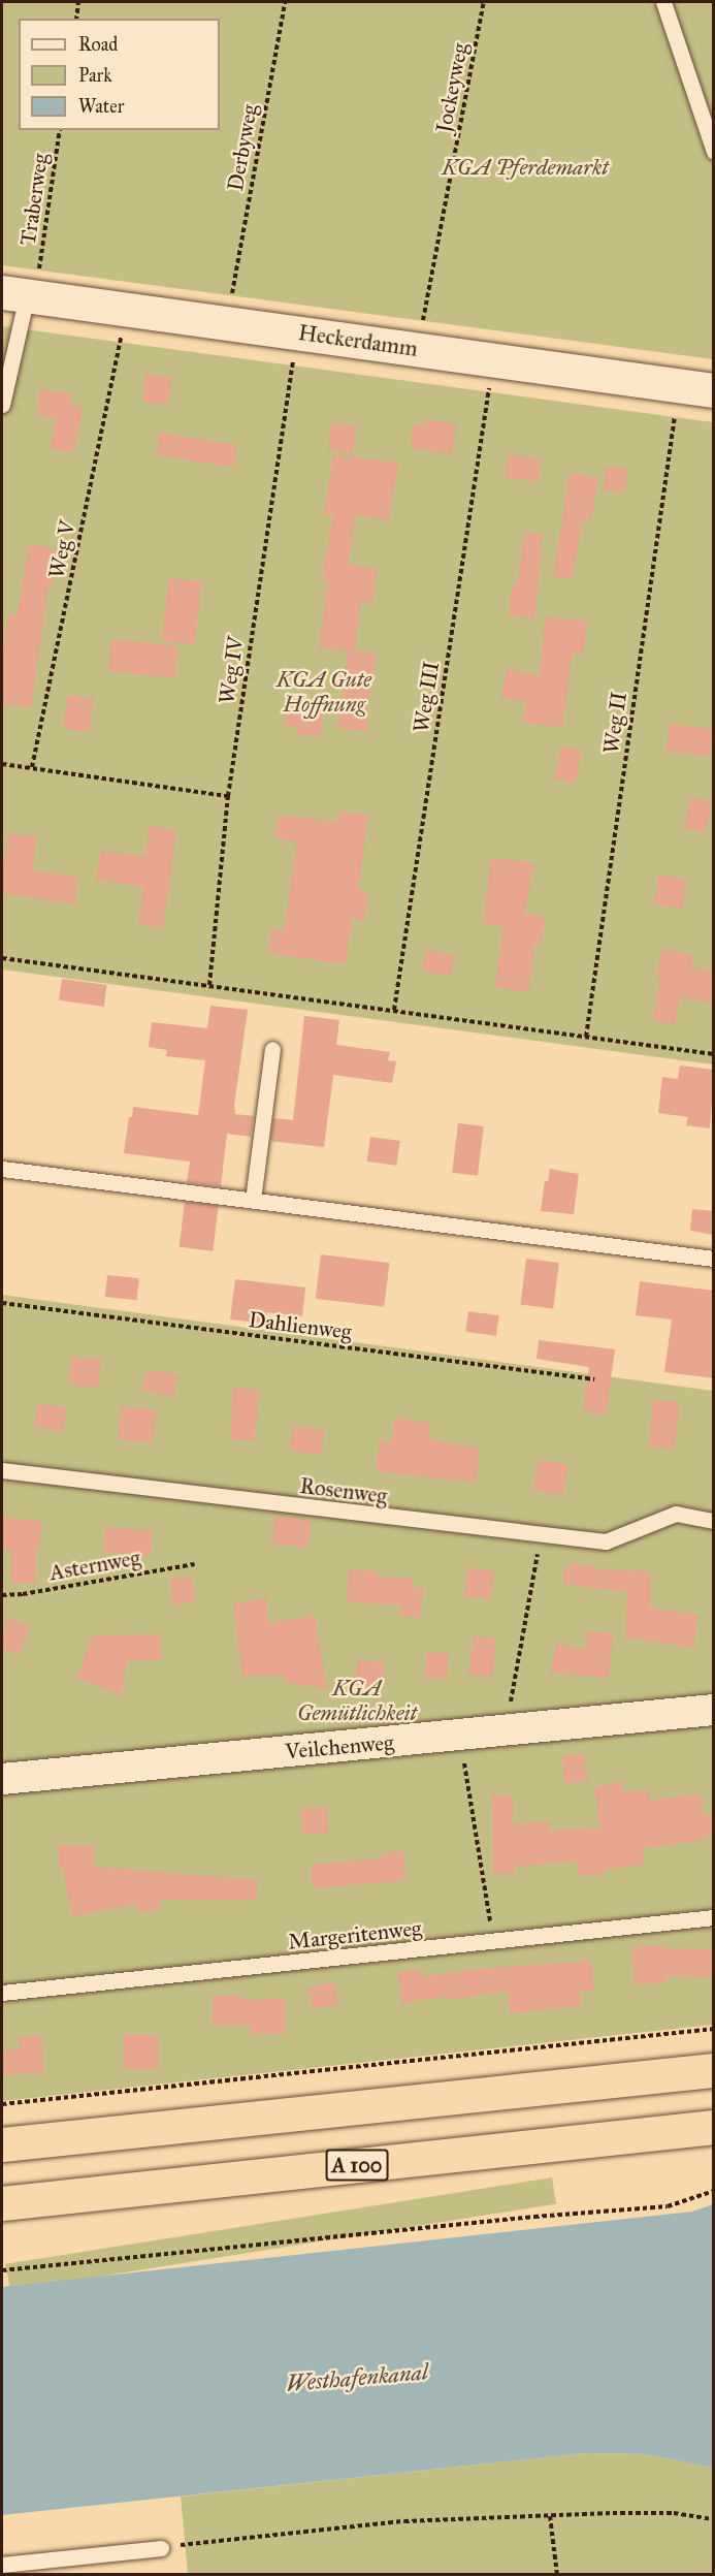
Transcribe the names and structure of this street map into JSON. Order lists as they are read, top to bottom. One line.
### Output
{"streets":{"highway":["A 100"],"street":["Heckerdamm","Veilchenweg"],"lane":["Rosenweg","Margeritenweg"],"path":["Jockeyweg","Derbyweg","Traberweg","Weg V","Weg IV","Weg III","Weg II","Dahlienweg","Asternweg"]},"crossings":[["Traberweg","Heckerdamm"]],"water":["Westhafenkanal"],"parks":["KGA Pferdemarkt","KGA Gute Hoffnung","KGA Gemütlichkeit"],"legend":["Road","Park","Water"]}
